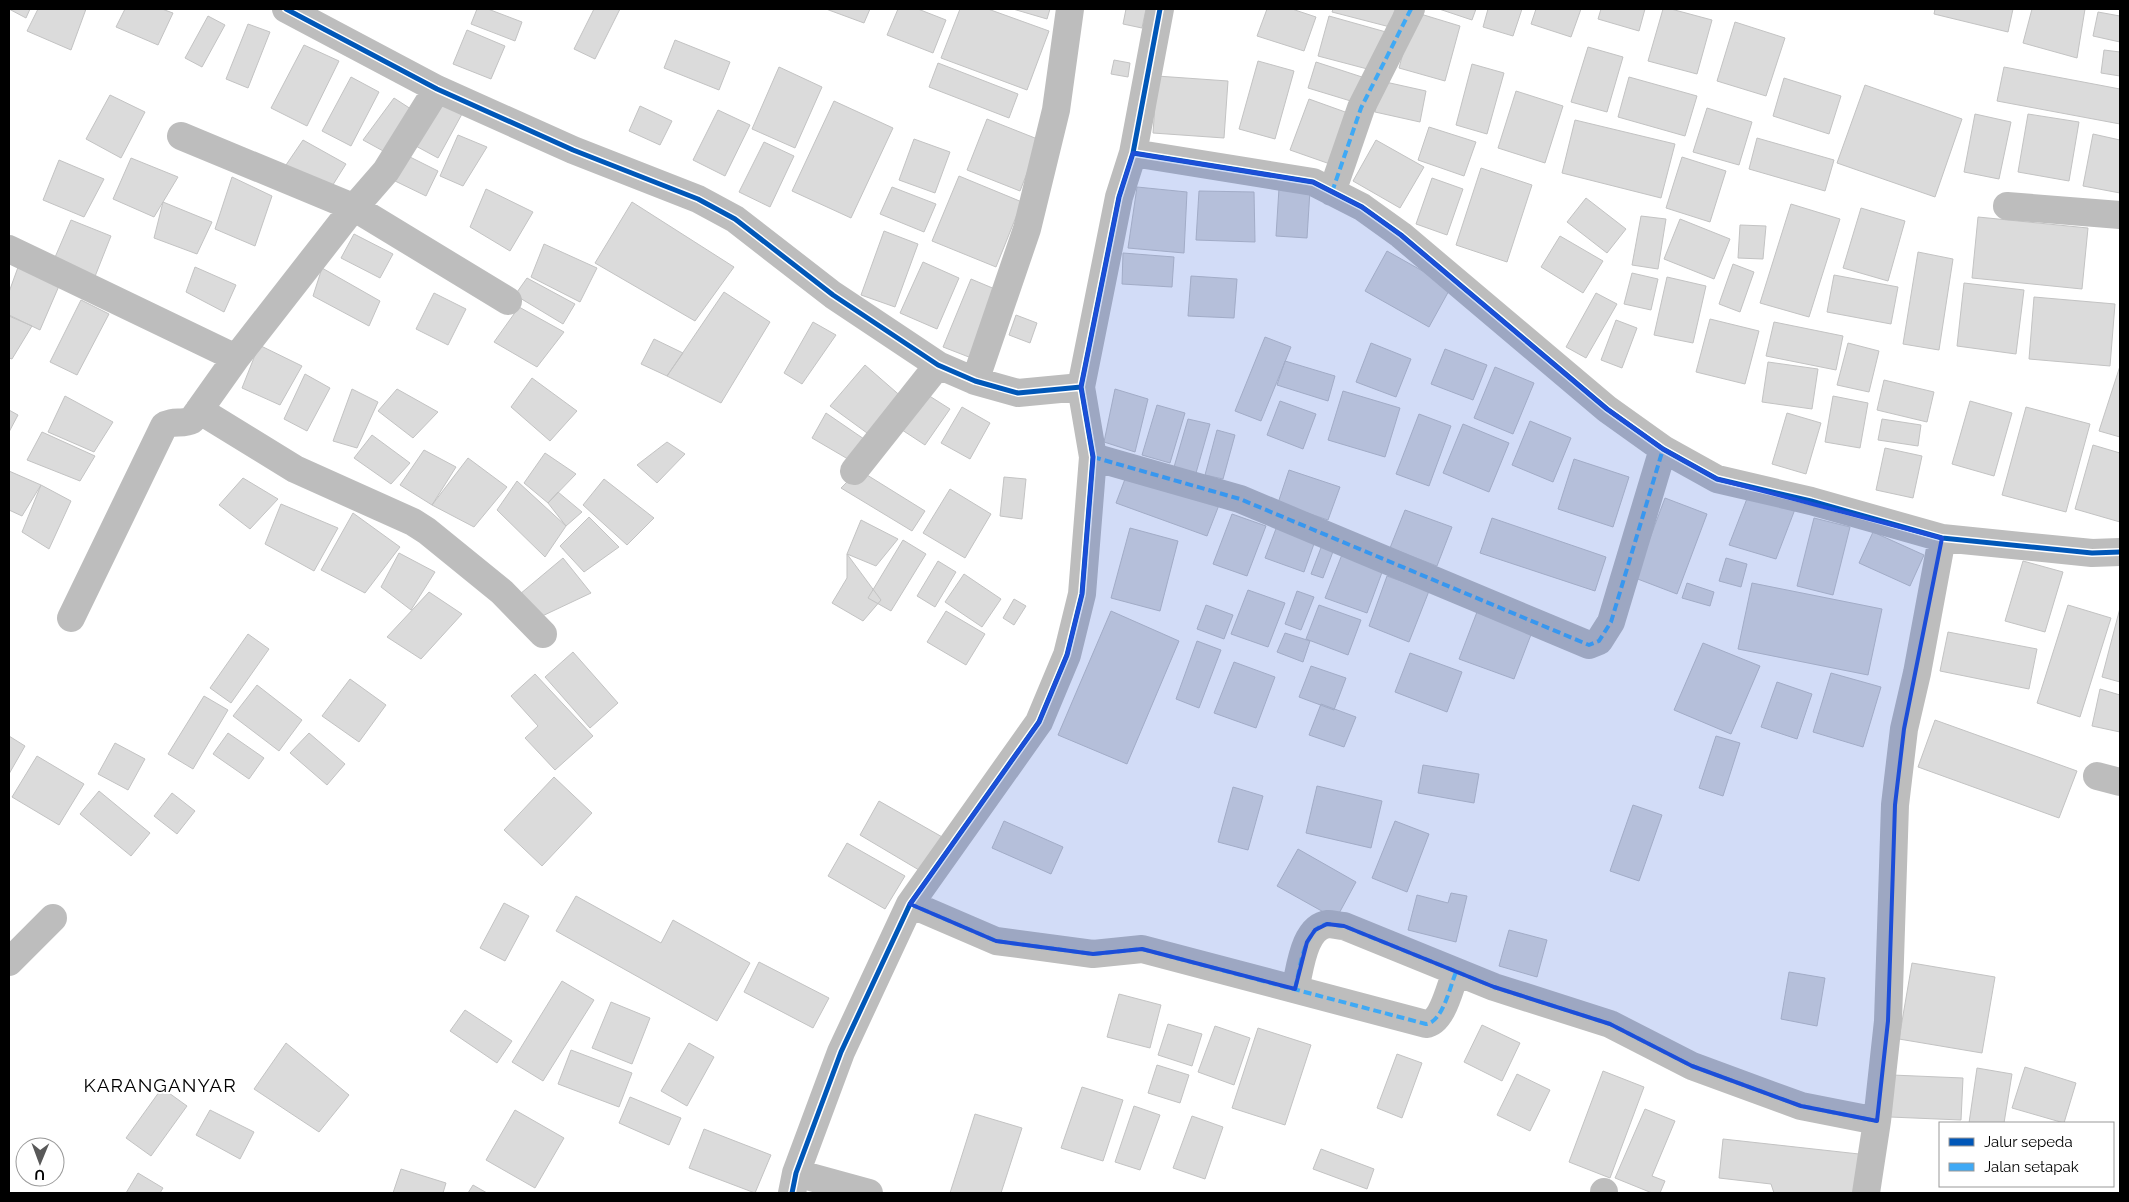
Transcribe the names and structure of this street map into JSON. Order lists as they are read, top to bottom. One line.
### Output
{"districts":["KARANGANYAR"],"legend":["Jalur sepeda","Jalan setapak"],"north":"bottom"}
